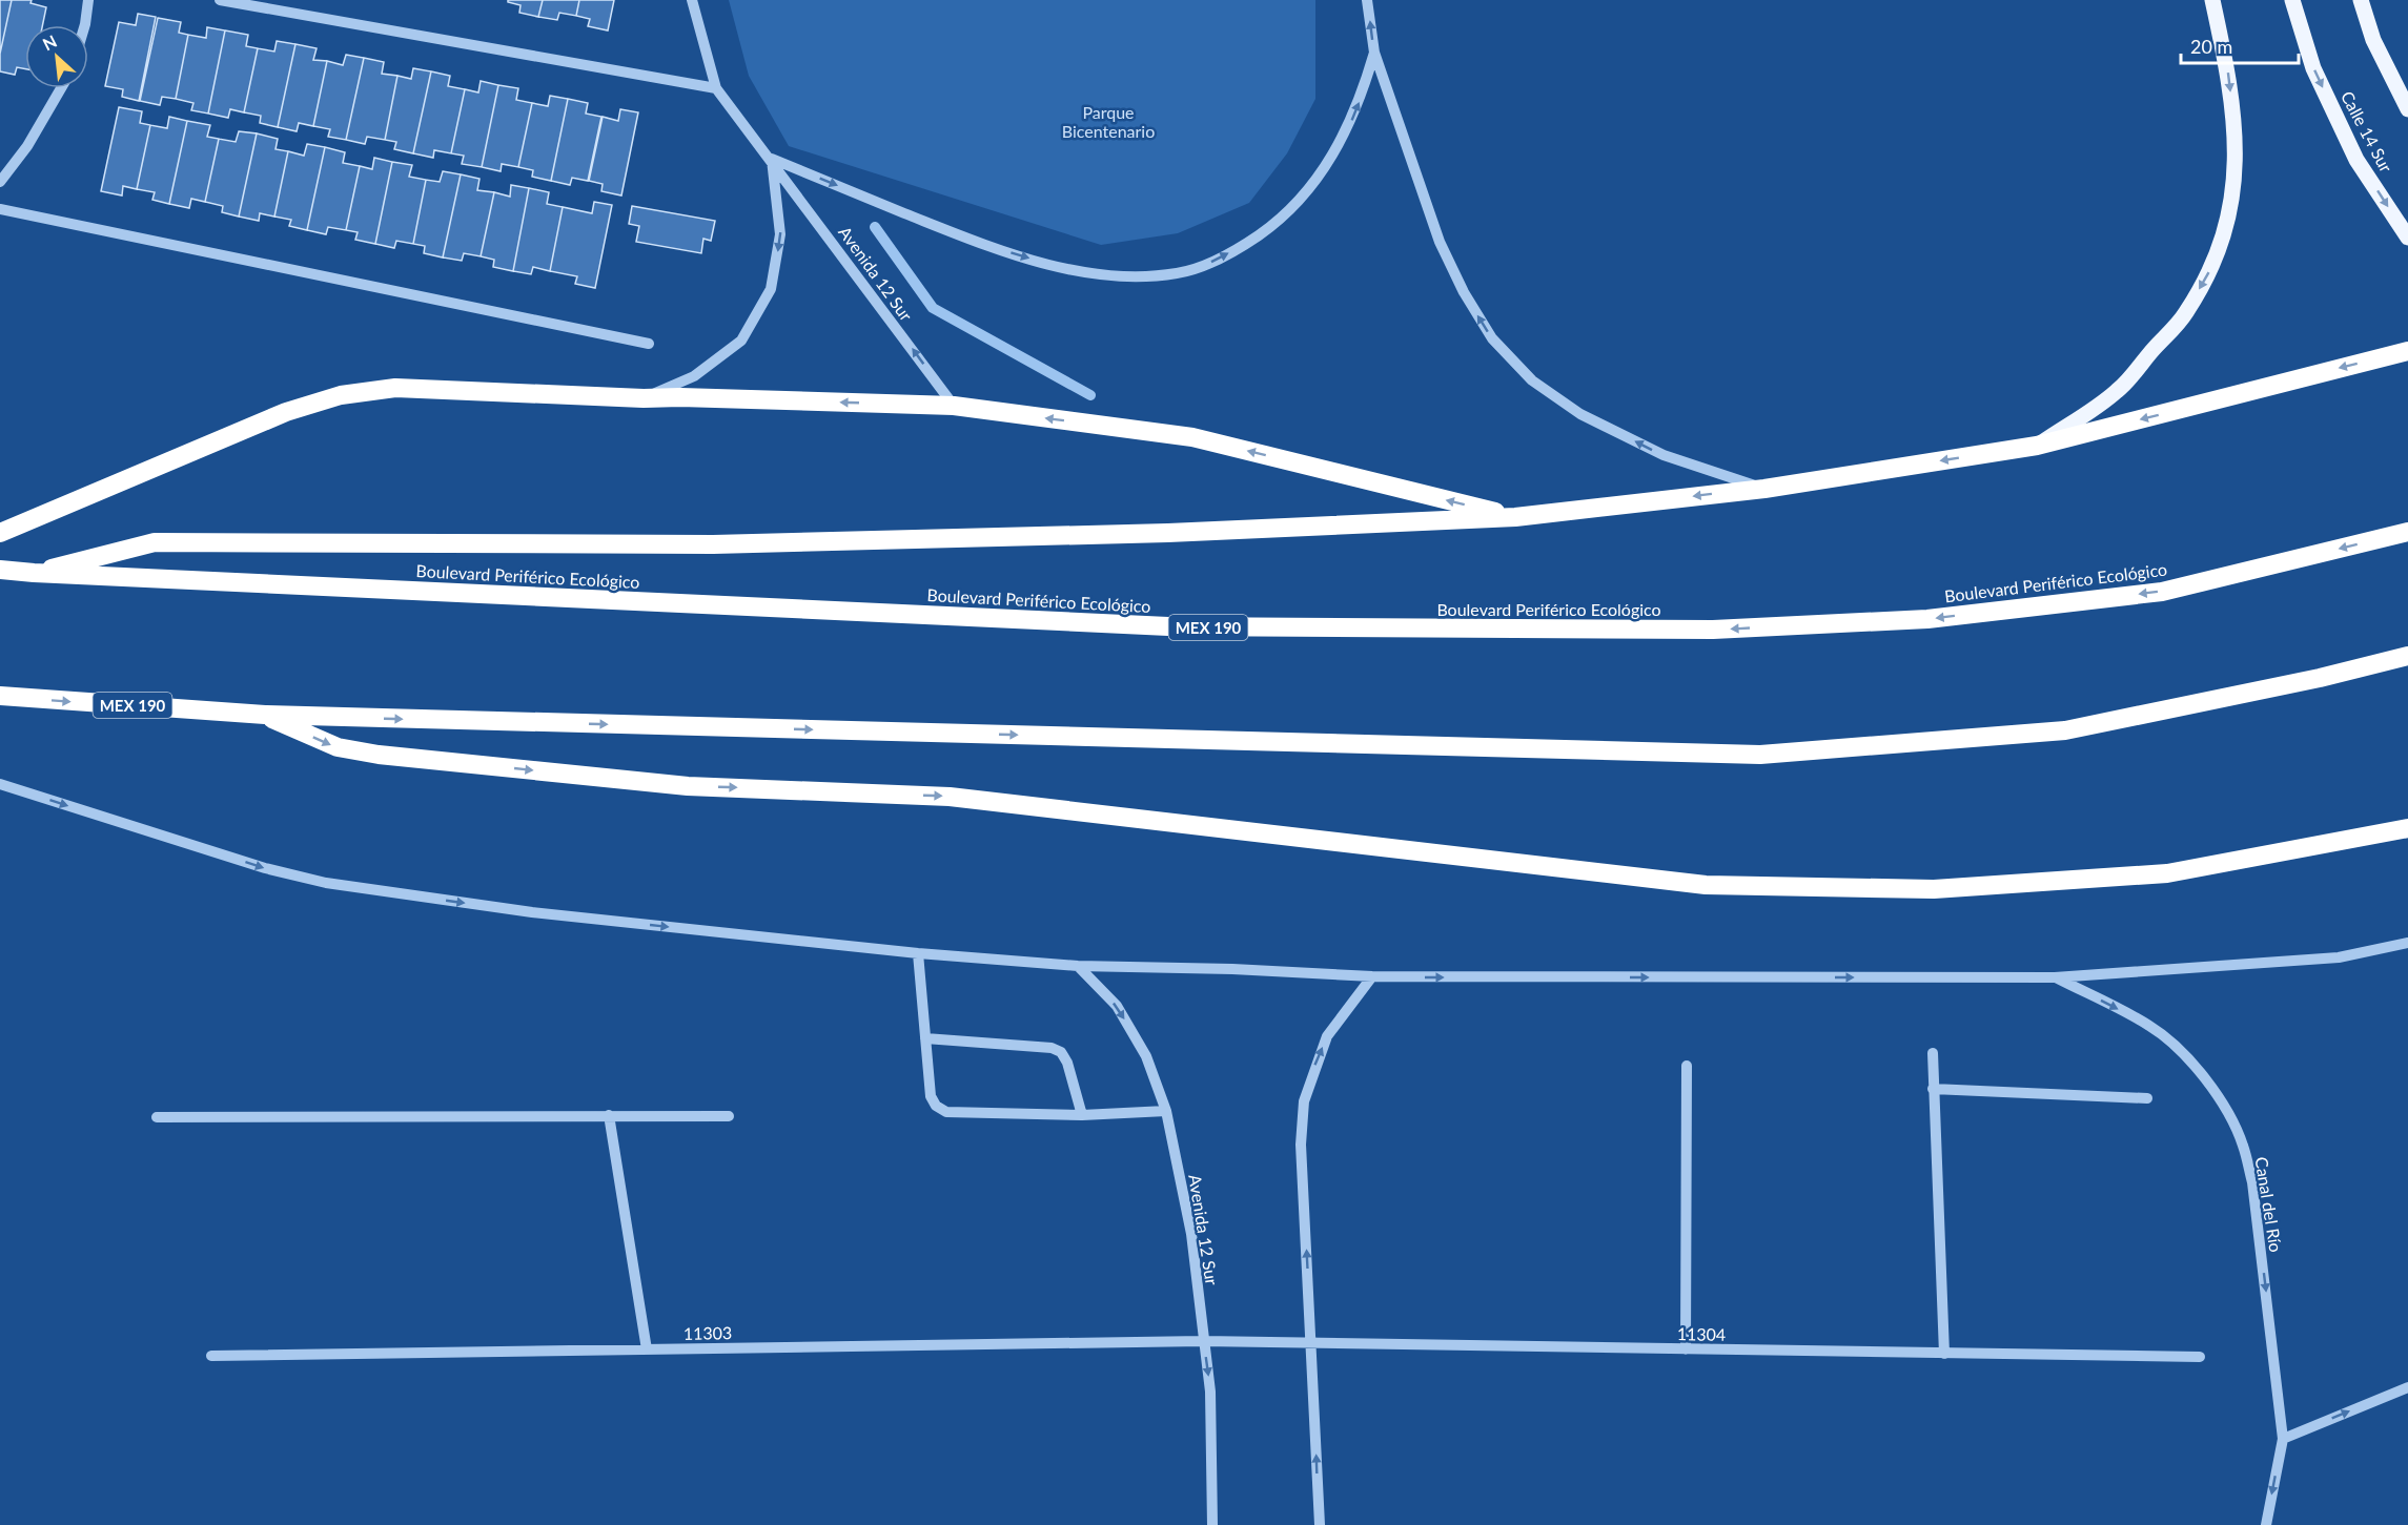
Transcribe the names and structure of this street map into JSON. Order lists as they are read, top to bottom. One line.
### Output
{"streets":{"highway":["Boulevard Periférico Ecológico","MEX 190"],"main road":["Calle 14 Sur"],"street":["Avenida 12 Sur","Canal del Río","11303","11304"]},"crossings":[["Avenida 12 Sur","11303"],["Avenida 12 Sur","11304"],["11303","11304"]],"one_way":["Canal del Río"],"parks":["Parque Bicentenario"],"scale_bar":"20 m","north":"top left"}
